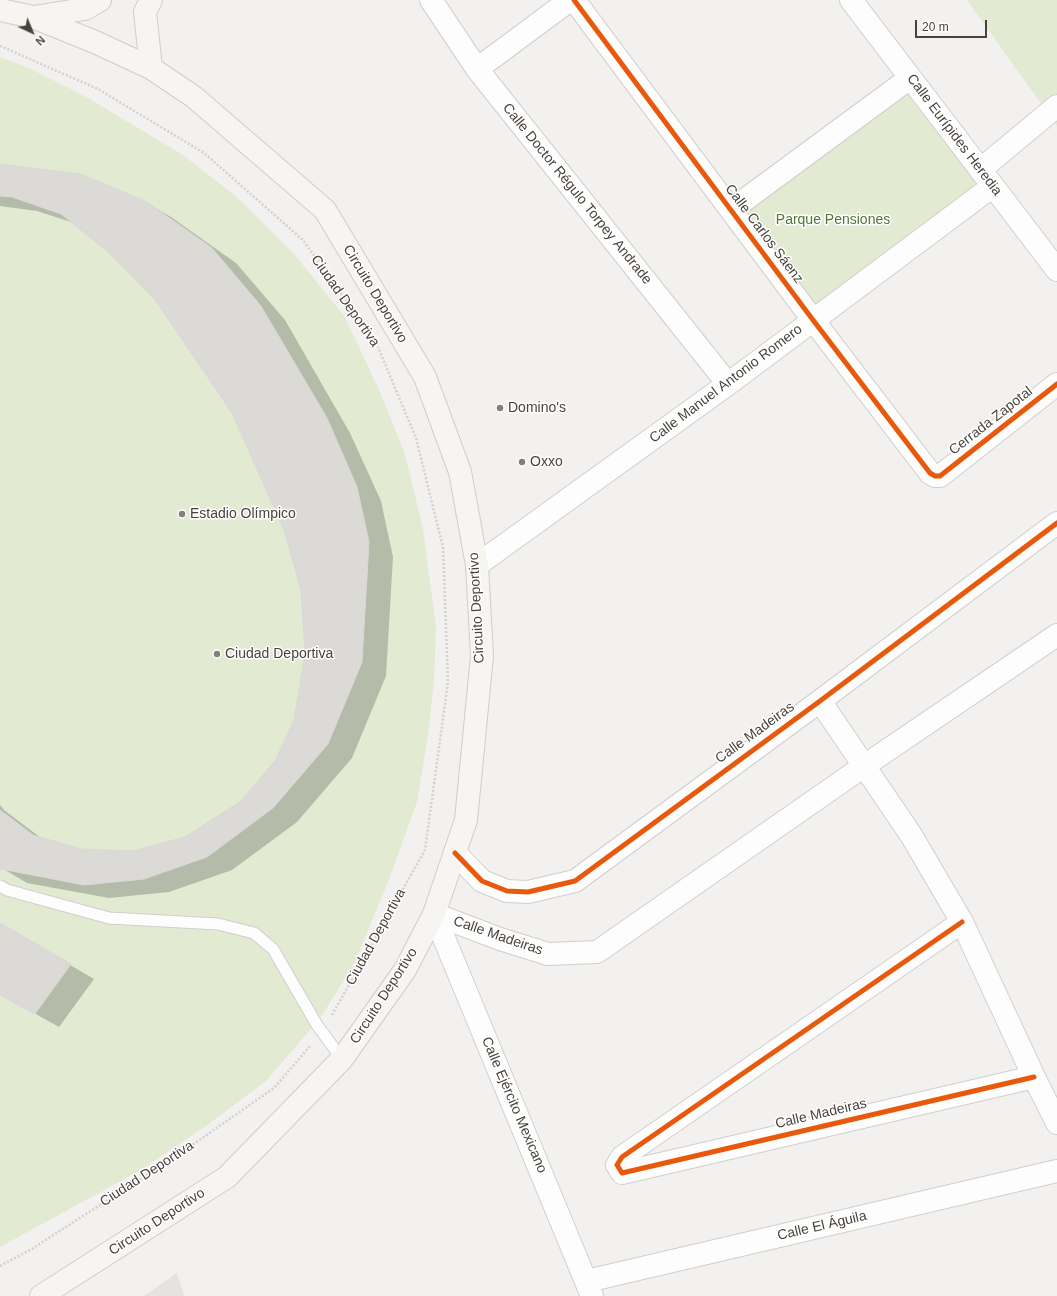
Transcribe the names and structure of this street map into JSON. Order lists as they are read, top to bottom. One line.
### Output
{"streets":{"main road":["Circuito Deportivo"],"street":["Calle Eurípides Heredia","Calle Doctor Régulo Torpey Andrade","Calle Carlos Sáenz","Calle Manuel Antonio Romero","Cerrada Zapotal","Calle Madeiras","Calle Ejército Mexicano","Calle El Águila"],"path":["Ciudad Deportiva"]},"crossings":[["Calle Eurípides Heredia","Calle Manuel Antonio Romero"],["Calle Doctor Régulo Torpey Andrade","Calle Manuel Antonio Romero"],["Calle Carlos Sáenz","Calle Manuel Antonio Romero"],["Calle Carlos Sáenz","Cerrada Zapotal"],["Circuito Deportivo","Calle Manuel Antonio Romero"],["Circuito Deportivo","Calle Madeiras"],["Circuito Deportivo","Calle Ejército Mexicano"],["Calle Madeiras","Calle Ejército Mexicano"],["Calle Ejército Mexicano","Calle El Águila"]],"parks":["Parque Pensiones"],"places":["Domino's","Oxxo","Estadio Olímpico","Ciudad Deportiva"],"scale_bar":"20 m","north":"bottom right"}
